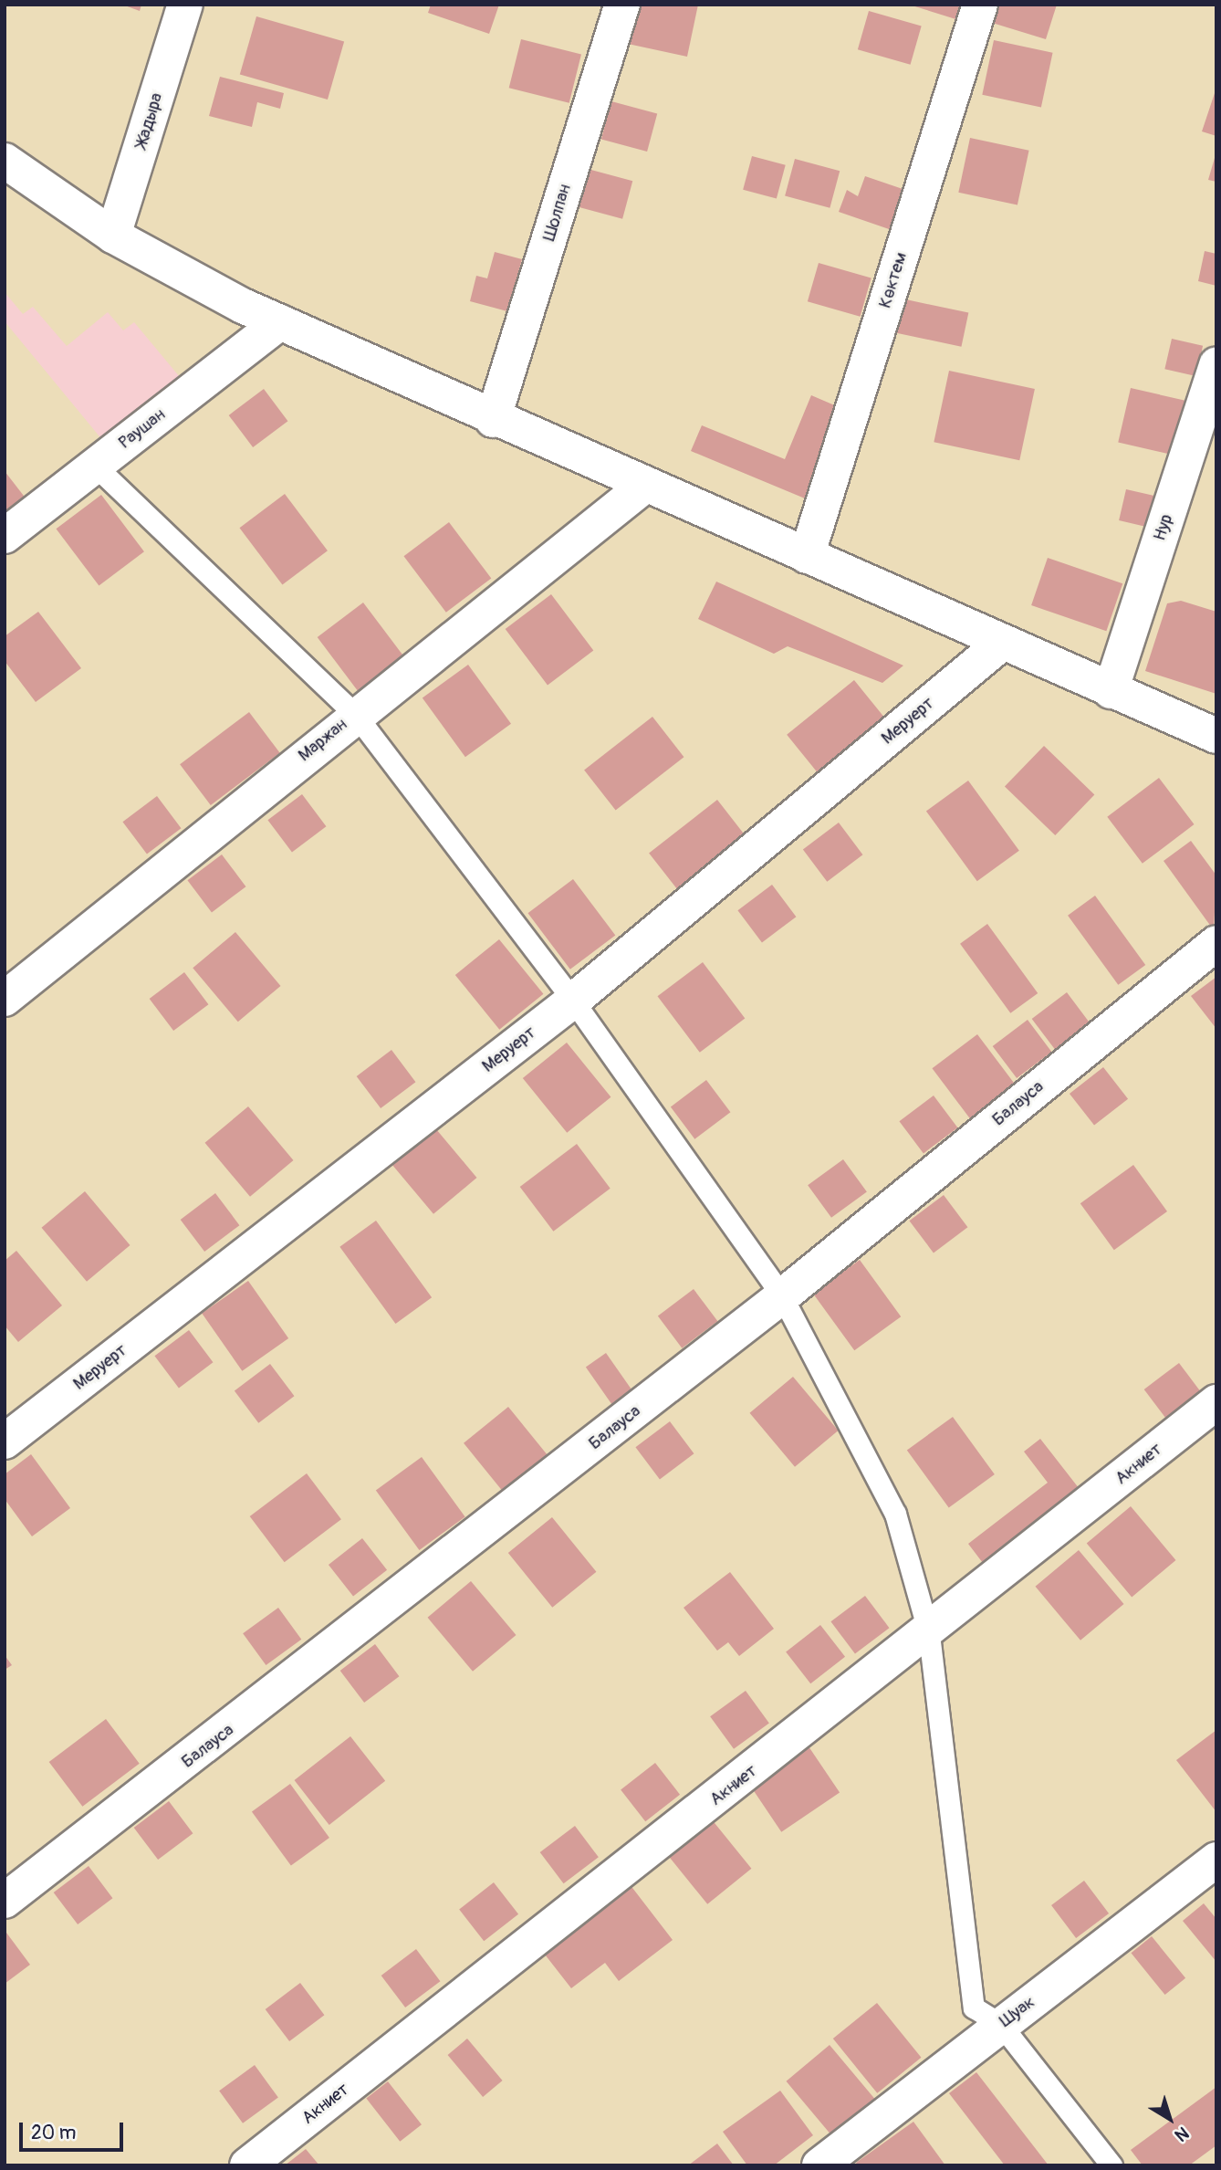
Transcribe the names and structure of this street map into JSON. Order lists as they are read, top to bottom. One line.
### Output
{"streets":{"street":["Жадыра","Шолпан","Көктем","Раушан","Нур","Меруерт","Маржан","Балауса","Акниет","Шуак"]},"scale_bar":"20 m","north":"bottom right"}
